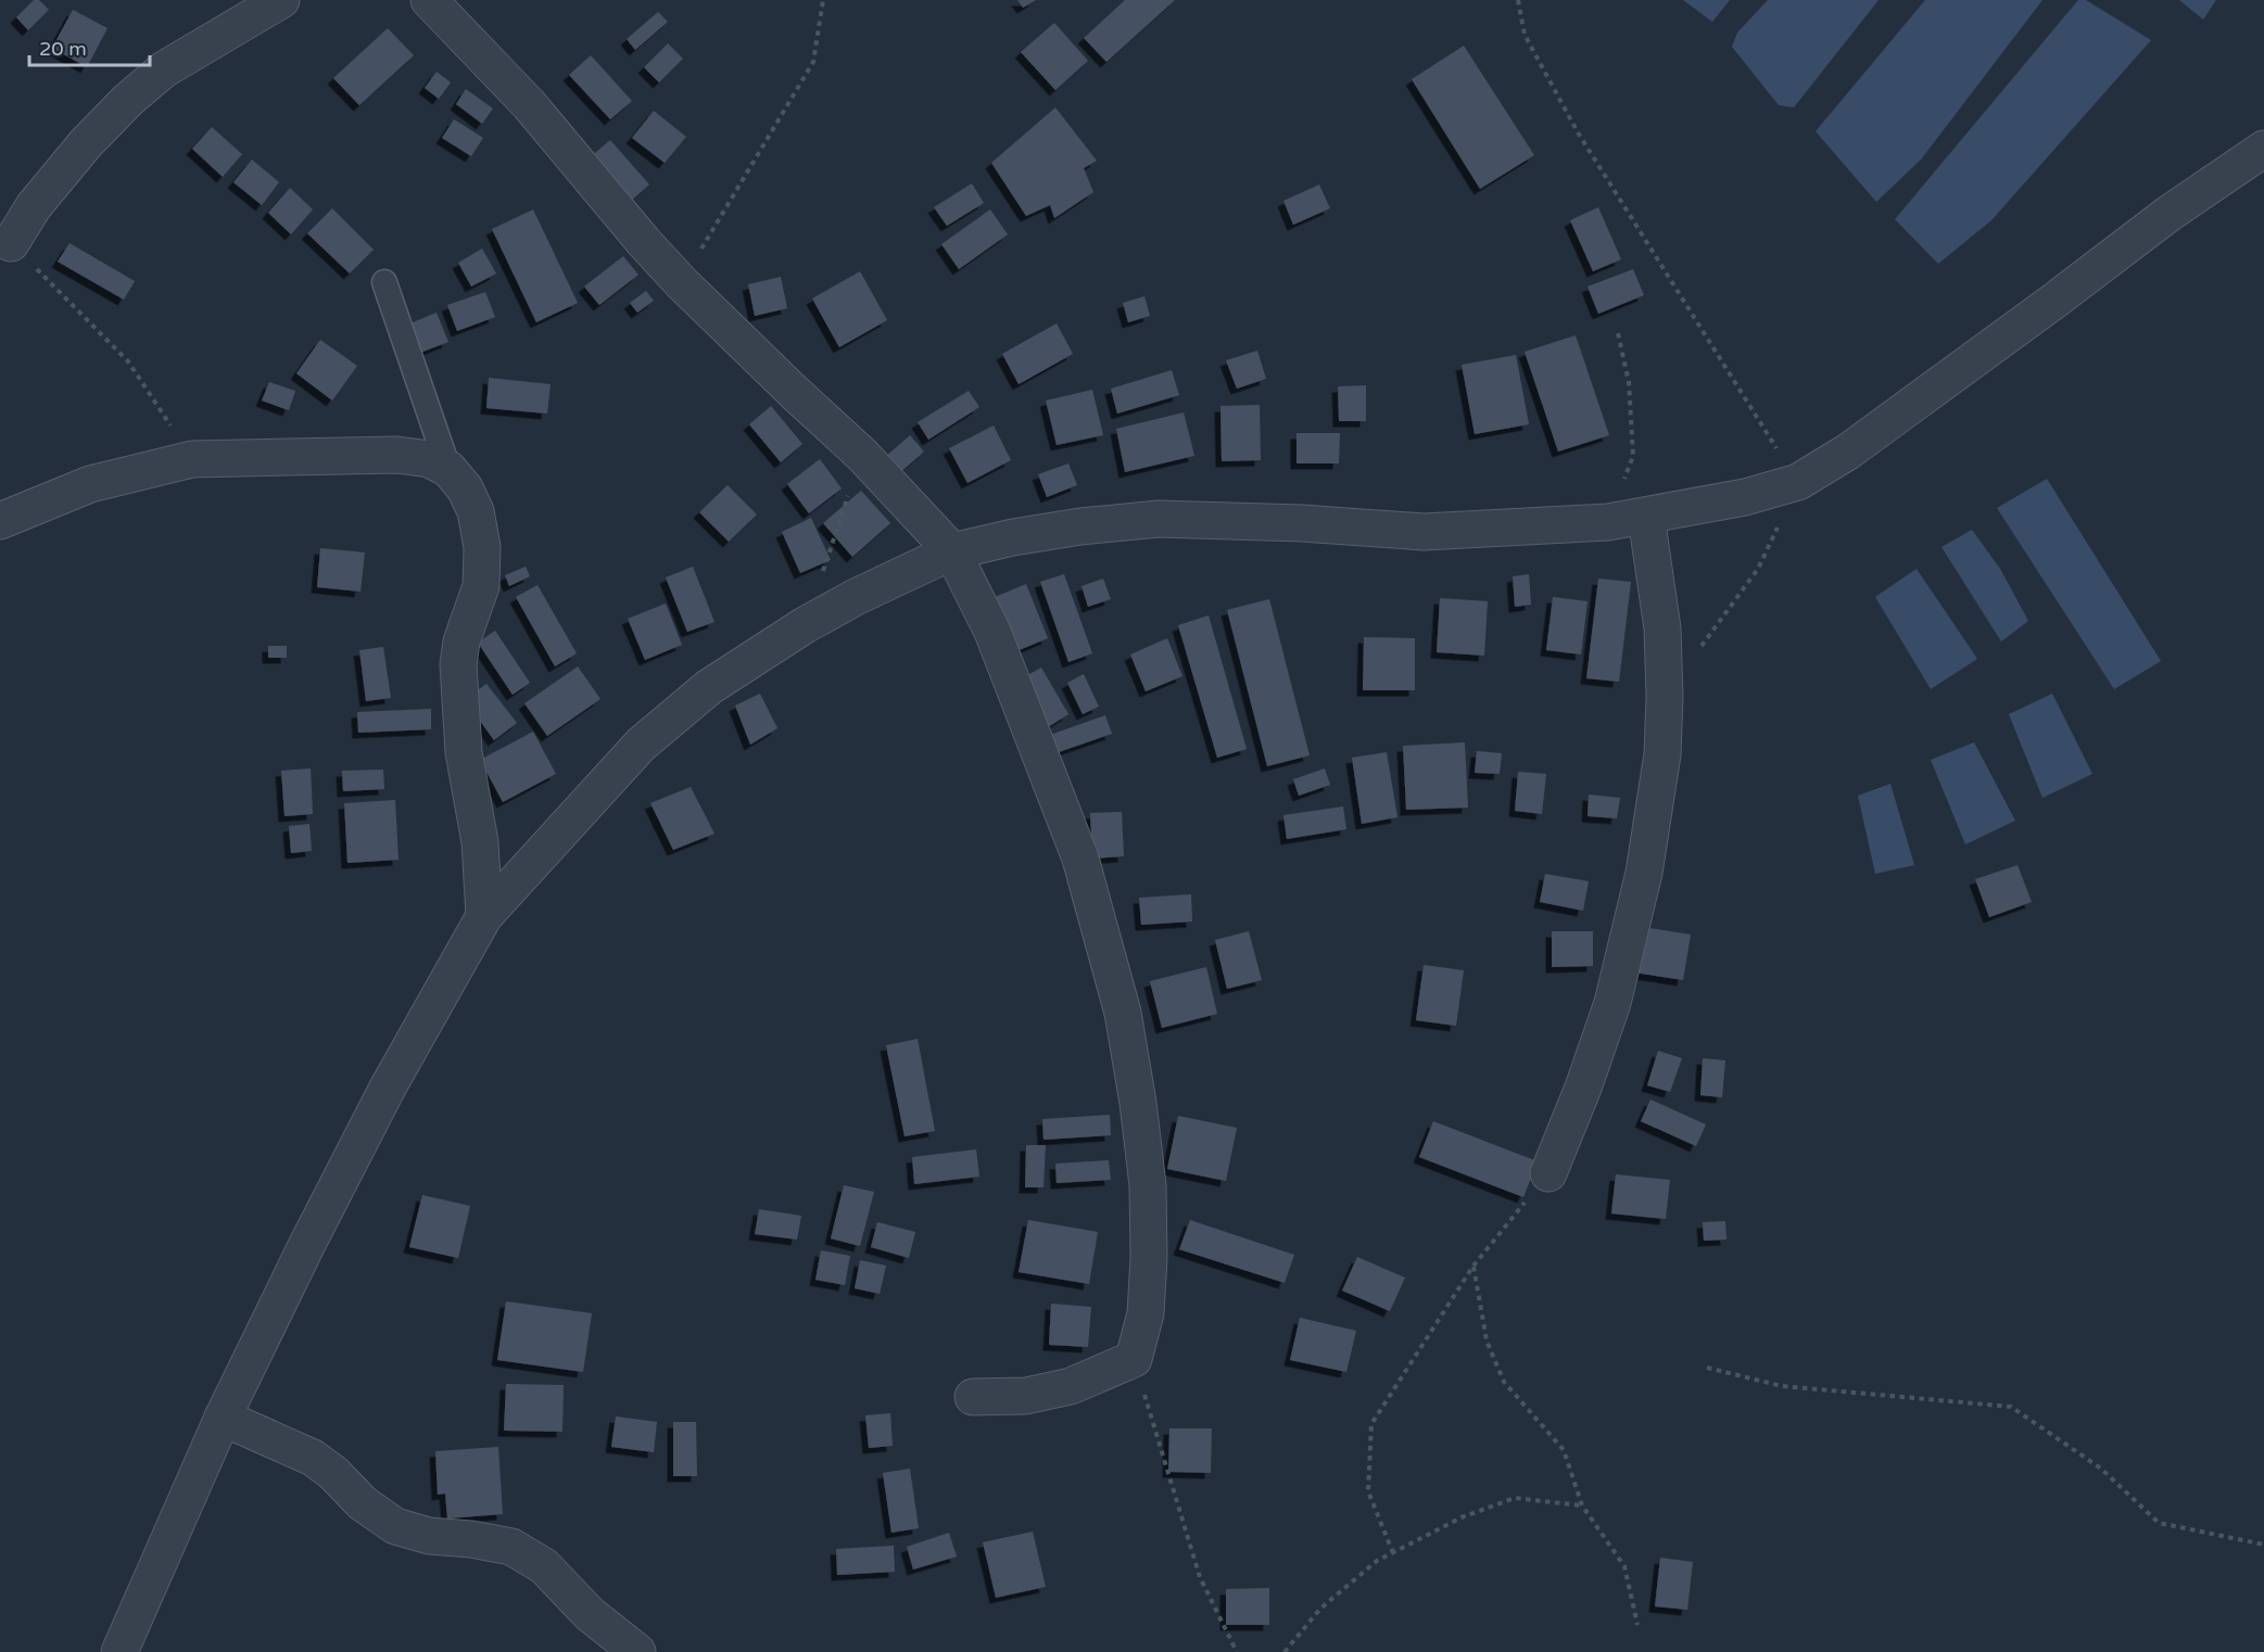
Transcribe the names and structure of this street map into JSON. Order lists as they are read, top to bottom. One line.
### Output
{"scale_bar":"20 m"}
